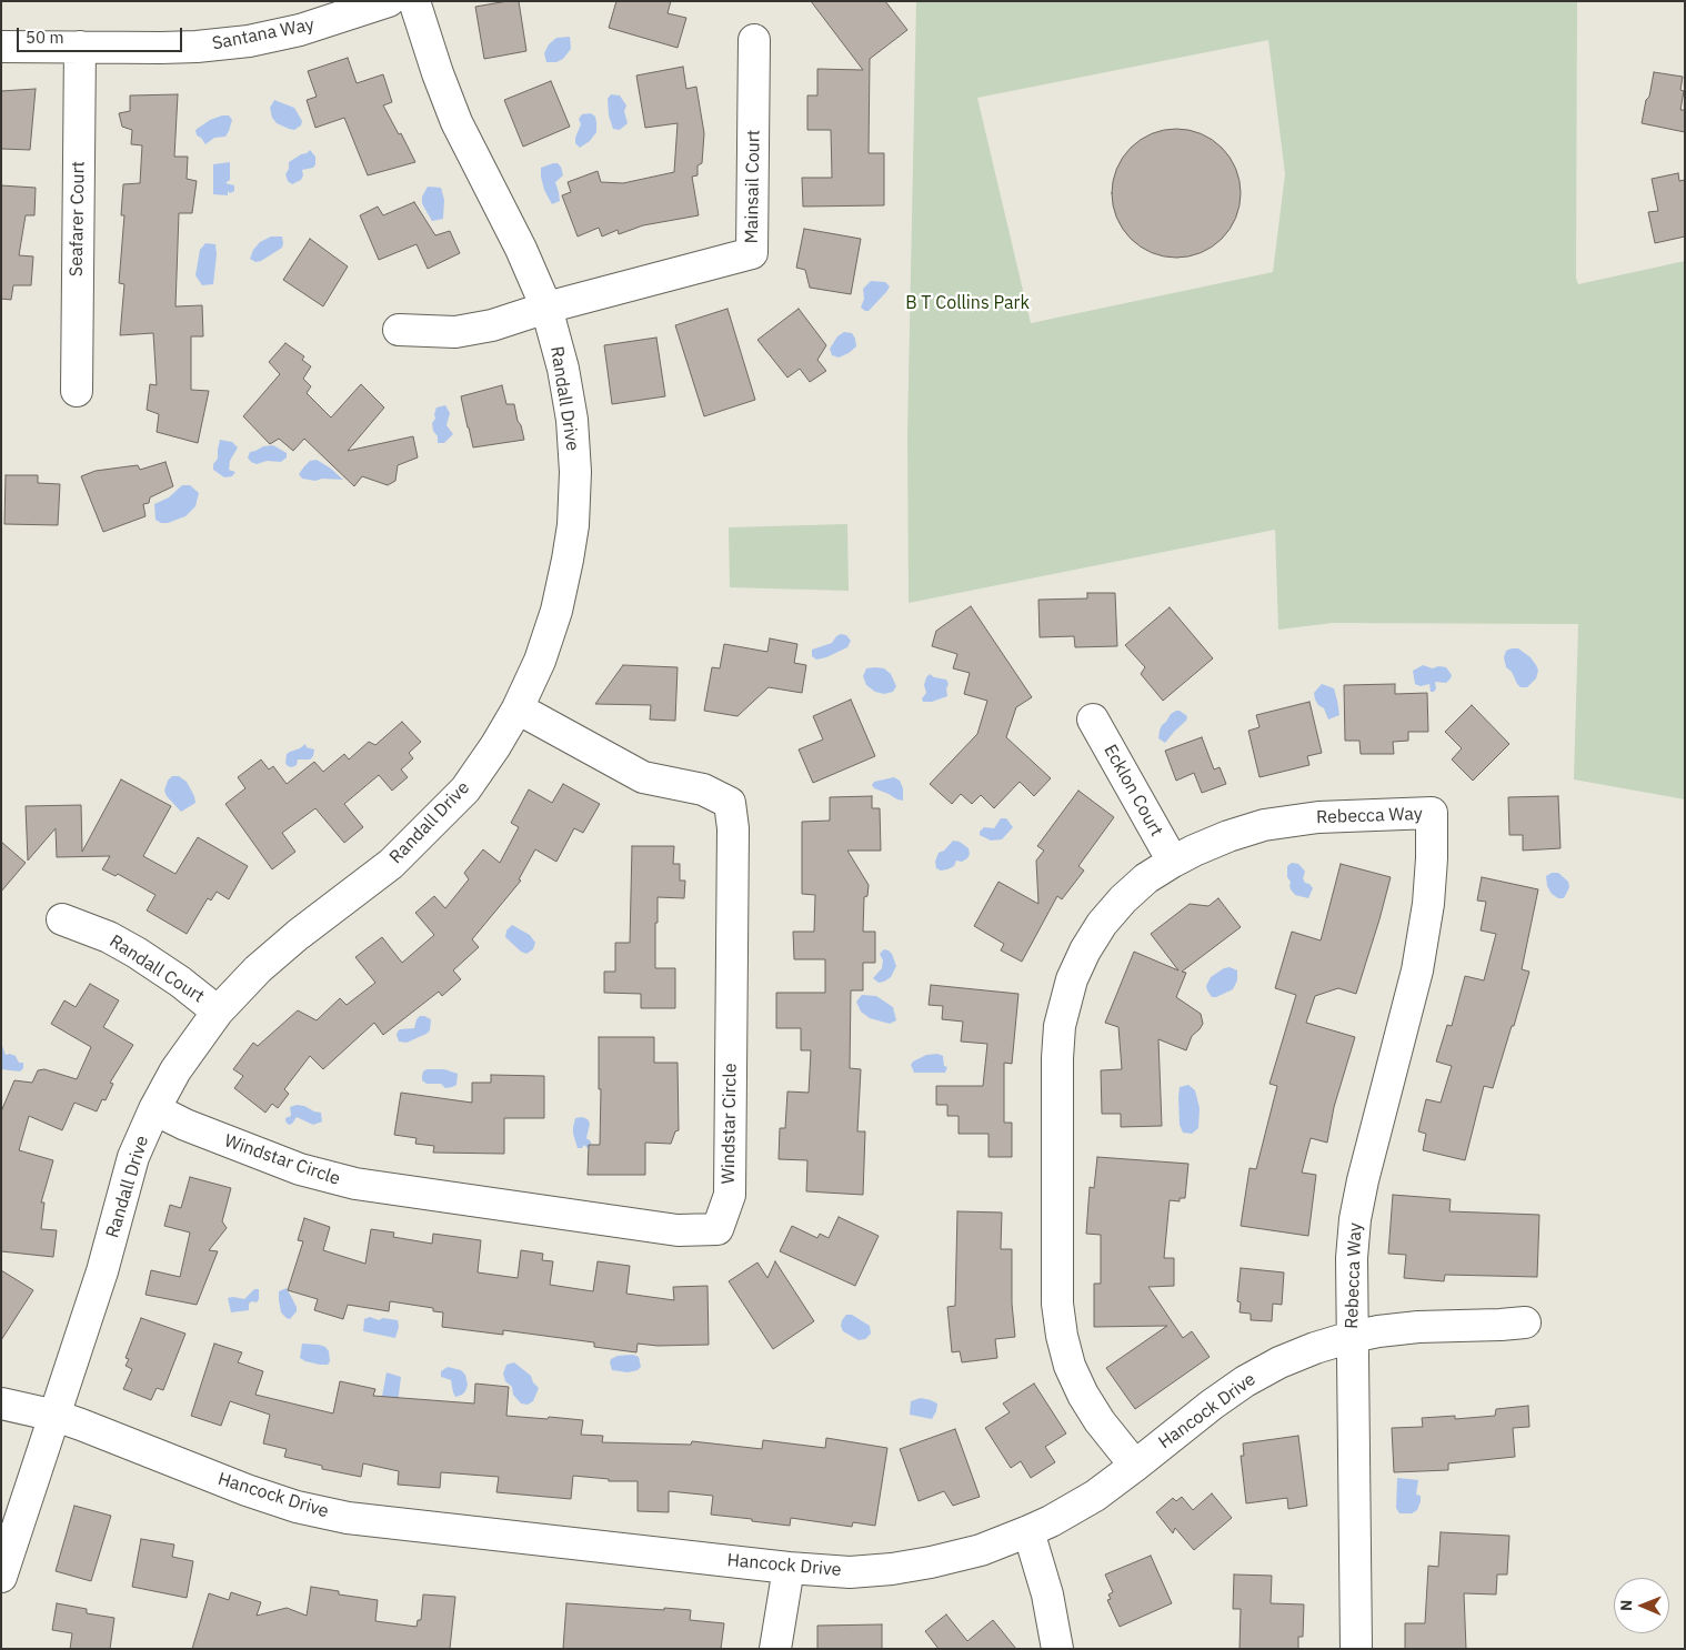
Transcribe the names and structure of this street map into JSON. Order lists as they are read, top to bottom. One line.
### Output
{"streets":{"street":["Santana Way","Mainsail Court","Seafarer Court","Randall Drive","Ecklon Court","Rebecca Way","Randall Court","Windstar Circle","Hancock Drive"]},"crossings":[["Santana Way","Seafarer Court"],["Mainsail Court","Randall Drive"],["Randall Drive","Randall Court"],["Randall Drive","Windstar Circle"],["Randall Drive","Hancock Drive"],["Ecklon Court","Rebecca Way"],["Rebecca Way","Hancock Drive"]],"parks":["B T Collins Park"],"scale_bar":"50 m","north":"left"}
